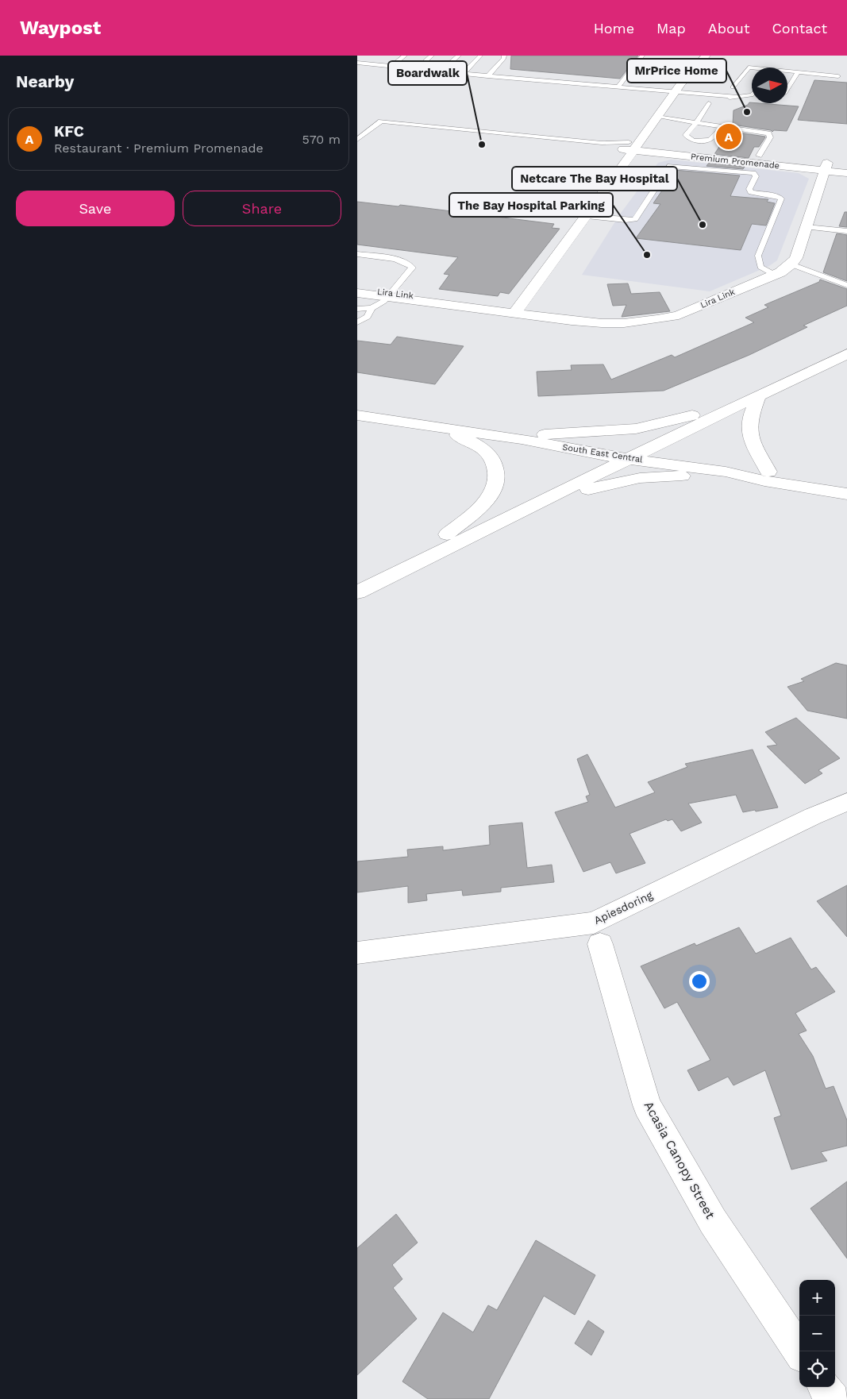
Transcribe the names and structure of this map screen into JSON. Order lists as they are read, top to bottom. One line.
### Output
{"streets":{"street":["Premium Promenade","Lira Link","South East Central","Apiesdoring","Acasia Canopy Street"]},"places":["MrPrice Home","Boardwalk","Netcare The Bay Hospital","The Bay Hospital Parking"],"north":"right","page":{"header":"Waypost","nav":["Home","Map","About","Contact"],"heading":"Nearby","list":[{"mark":"A","name":"KFC","note":"Restaurant · Premium Promenade","value":"570 m"}],"pins":"A","buttons":["Save","Share"],"map_buttons":["+","−"]}}
